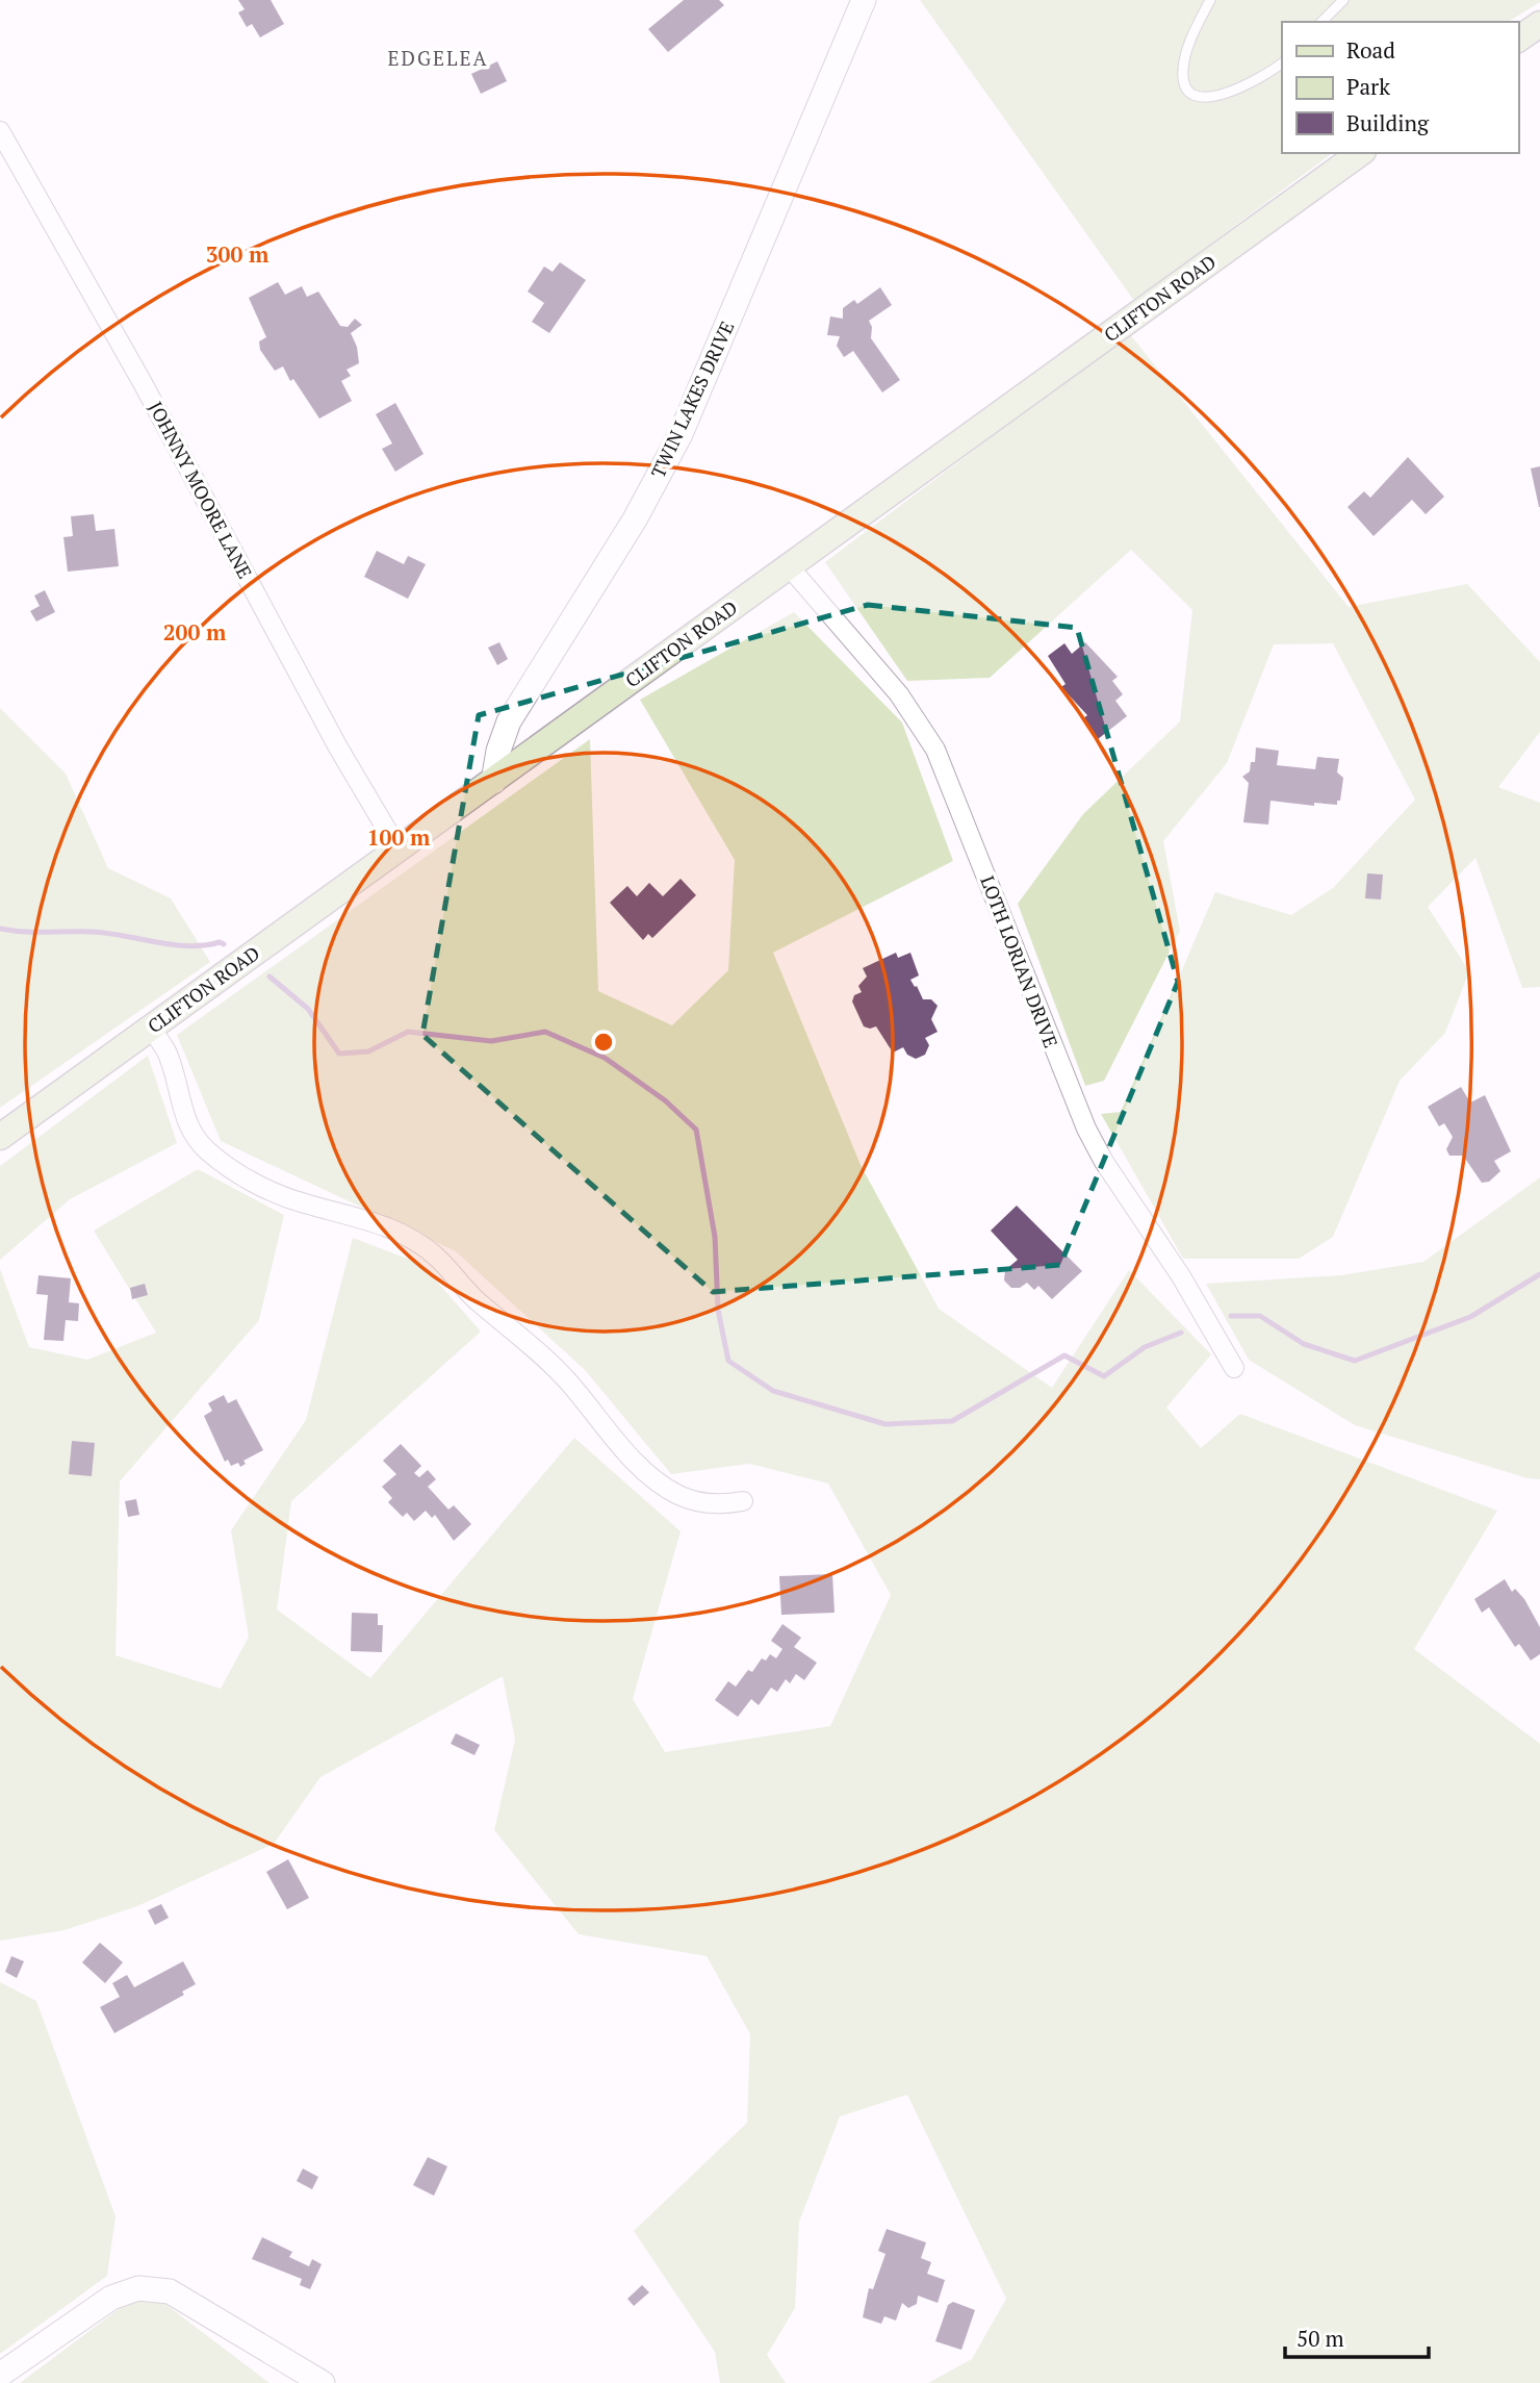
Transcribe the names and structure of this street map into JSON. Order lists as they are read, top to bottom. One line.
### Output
{"streets":{"main road":["CLIFTON ROAD"],"street":["TWIN LAKES DRIVE","JOHNNY MOORE LANE","LOTH LORIAN DRIVE"]},"crossings":[["CLIFTON ROAD","TWIN LAKES DRIVE"],["CLIFTON ROAD","JOHNNY MOORE LANE"],["CLIFTON ROAD","LOTH LORIAN DRIVE"]],"districts":["EDGELEA"],"legend":["Road","Park","Building"],"scale_bar":"50 m","rings":["300 m","200 m","100 m"]}
